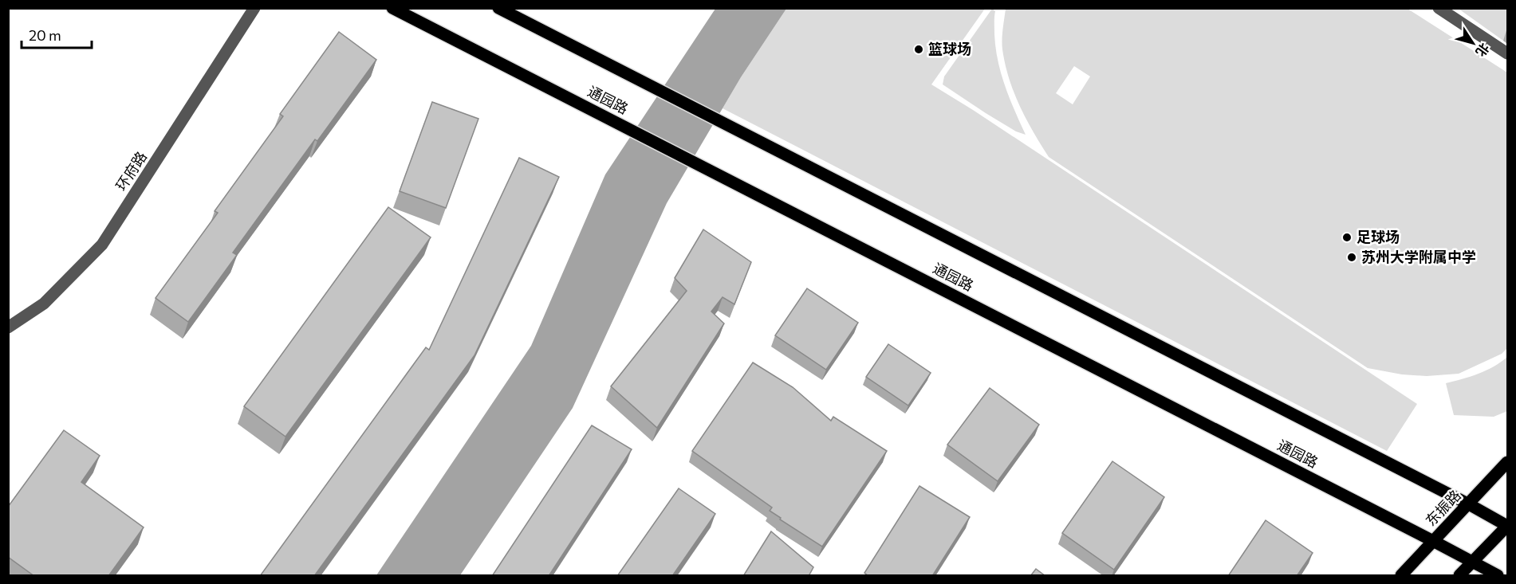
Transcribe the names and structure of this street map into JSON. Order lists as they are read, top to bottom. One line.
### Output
{"streets":{"main road":["通园路","东振路"],"street":["环府路"]},"crossings":[["通园路","东振路"]],"places":["篮球场","足球场","苏州大学附属中学"],"scale_bar":"20 m","north":"bottom right"}
